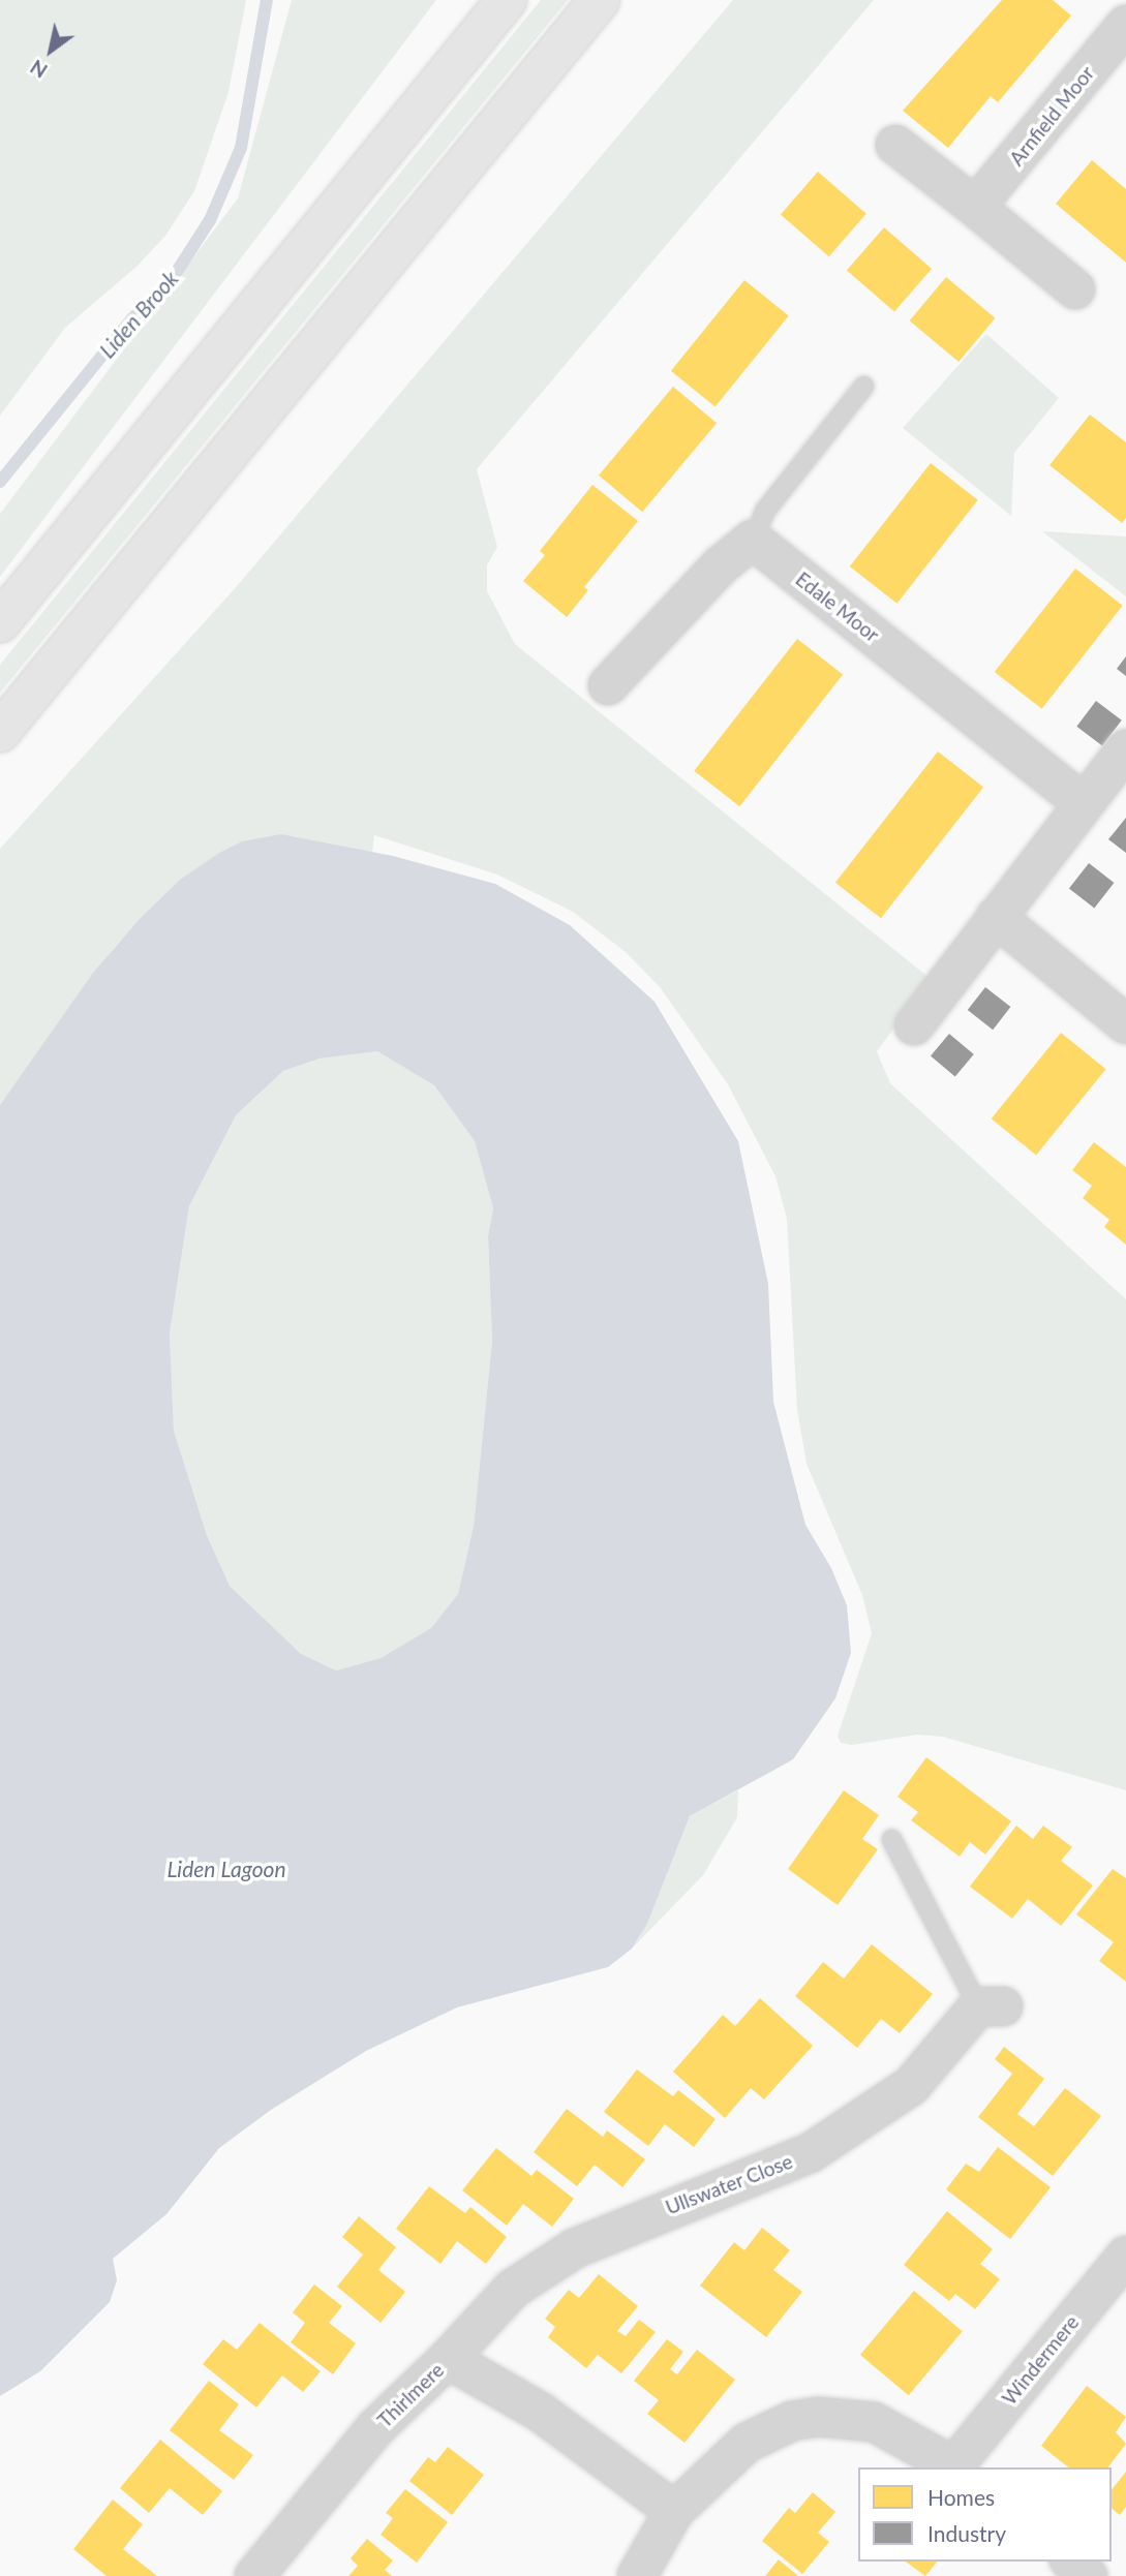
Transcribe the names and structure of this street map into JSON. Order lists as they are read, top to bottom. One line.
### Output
{"streets":{"street":["Arnfield Moor","Edale Moor","Ullswater Close","Windermere","Thirlmere"]},"crossings":[["Ullswater Close","Thirlmere"],["Windermere","Thirlmere"]],"water":["Liden Brook","Liden Lagoon"],"legend":["Homes","Industry"],"north":"bottom left"}
